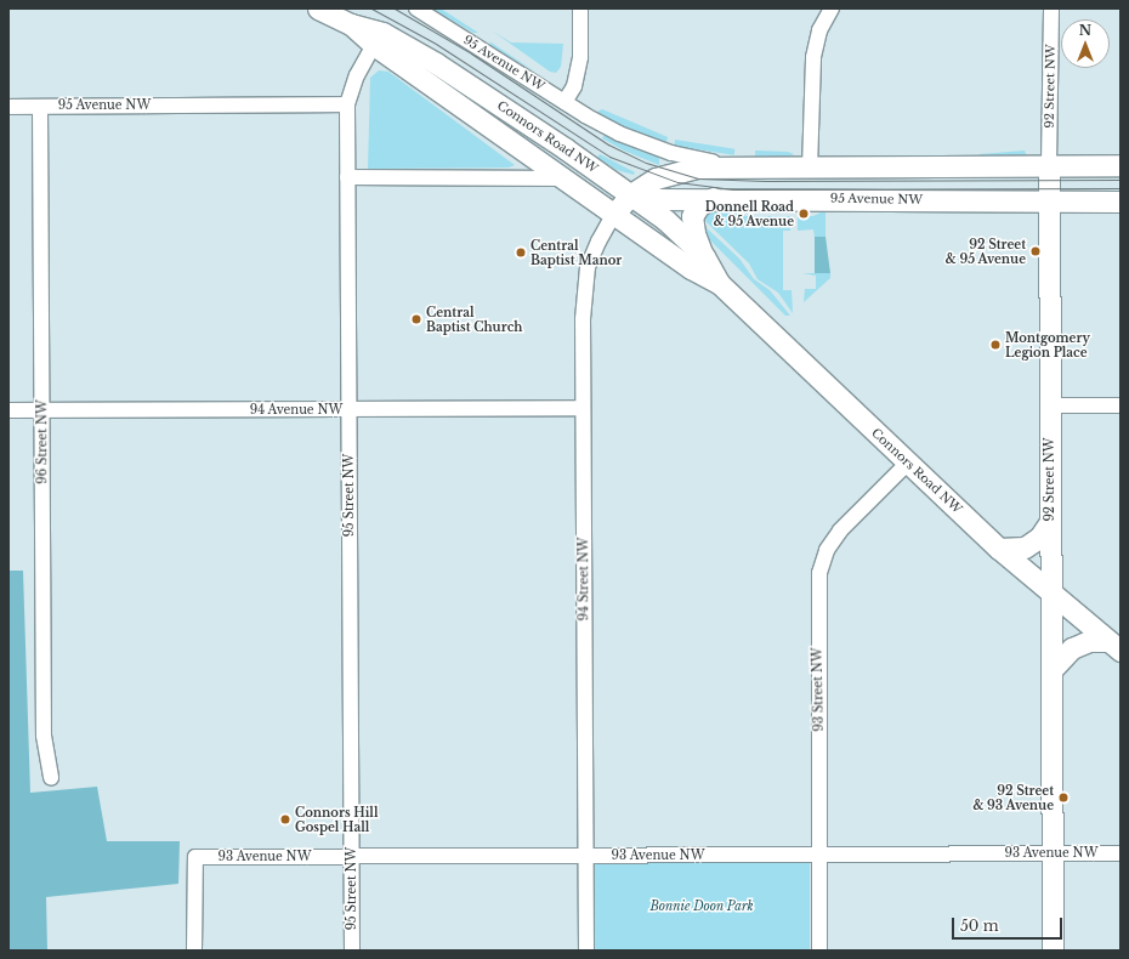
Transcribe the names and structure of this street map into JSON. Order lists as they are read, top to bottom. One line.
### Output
{"streets":{"street":["95 Avenue NW","92 Street NW","Connors Road NW","94 Avenue NW","96 Street NW","95 Street NW","94 Street NW","93 Street NW","93 Avenue NW"]},"crossings":[["95 Avenue NW","92 Street NW"],["95 Avenue NW","Connors Road NW"],["95 Avenue NW","96 Street NW"],["95 Avenue NW","95 Street NW"],["95 Avenue NW","94 Street NW"],["92 Street NW","Connors Road NW"],["92 Street NW","93 Avenue NW"],["Connors Road NW","95 Street NW"],["Connors Road NW","94 Street NW"],["Connors Road NW","93 Street NW"],["94 Avenue NW","96 Street NW"],["94 Avenue NW","95 Street NW"],["94 Avenue NW","94 Street NW"],["95 Street NW","93 Avenue NW"],["94 Street NW","93 Avenue NW"],["93 Street NW","93 Avenue NW"]],"parks":["Bonnie Doon Park"],"places":["Donnell Road & 95 Avenue","92 Street & 95 Avenue","Central Baptist Manor","Central Baptist Church","Montgomery Legion Place","92 Street & 93 Avenue","Connors Hill Gospel Hall"],"scale_bar":"50 m","north":"top"}
